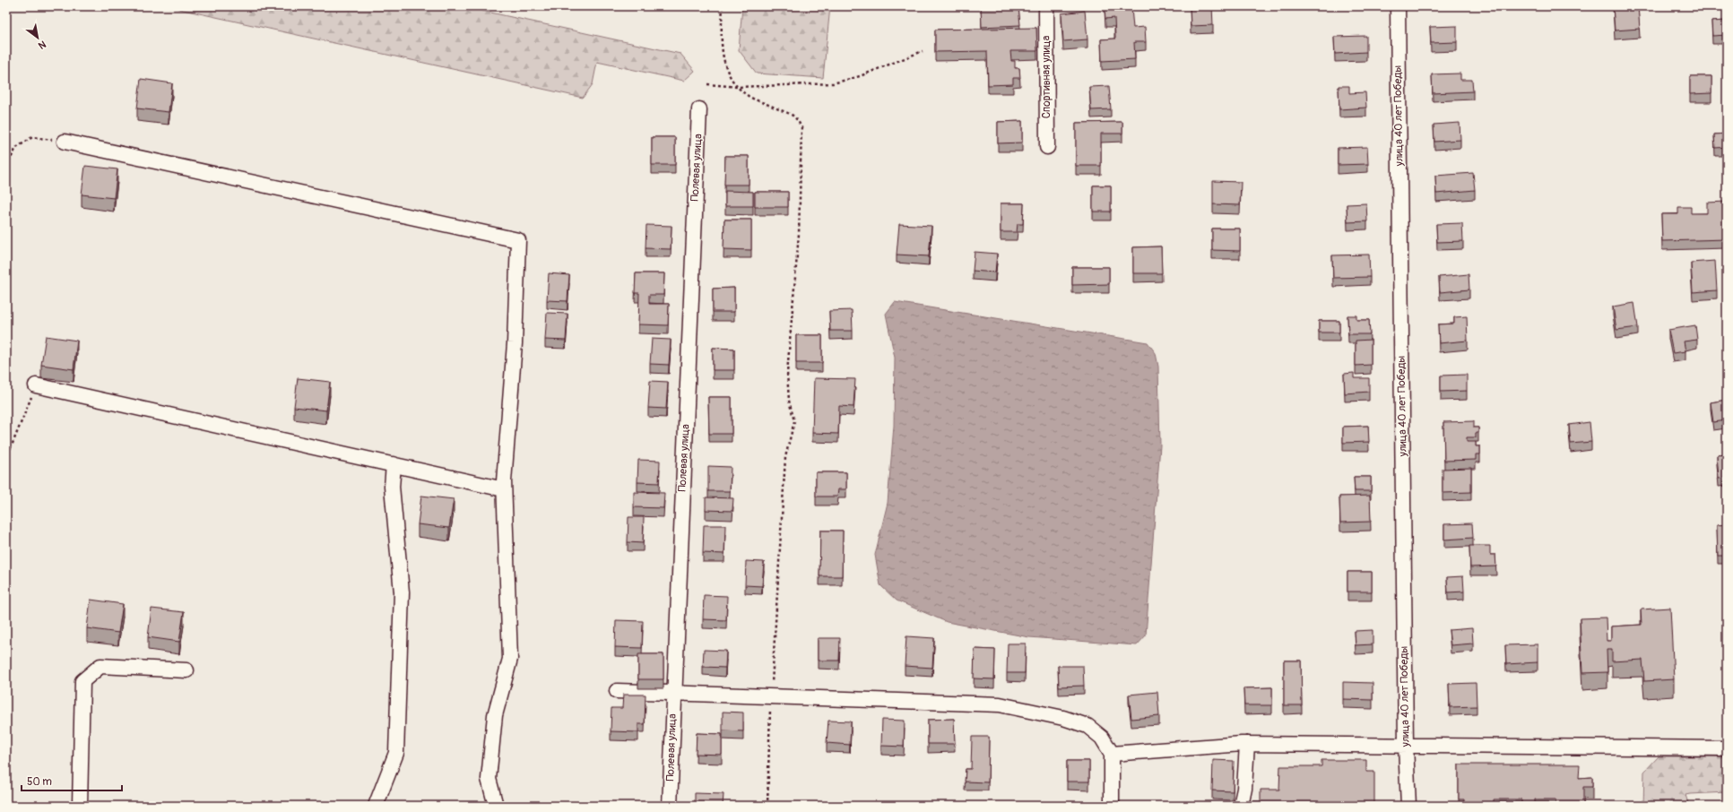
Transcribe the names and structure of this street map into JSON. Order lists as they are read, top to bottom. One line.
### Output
{"streets":{"street":["Спортивная улица","улица 40 лет Победы","Полевая улица"]},"scale_bar":"50 m","north":"bottom right"}
